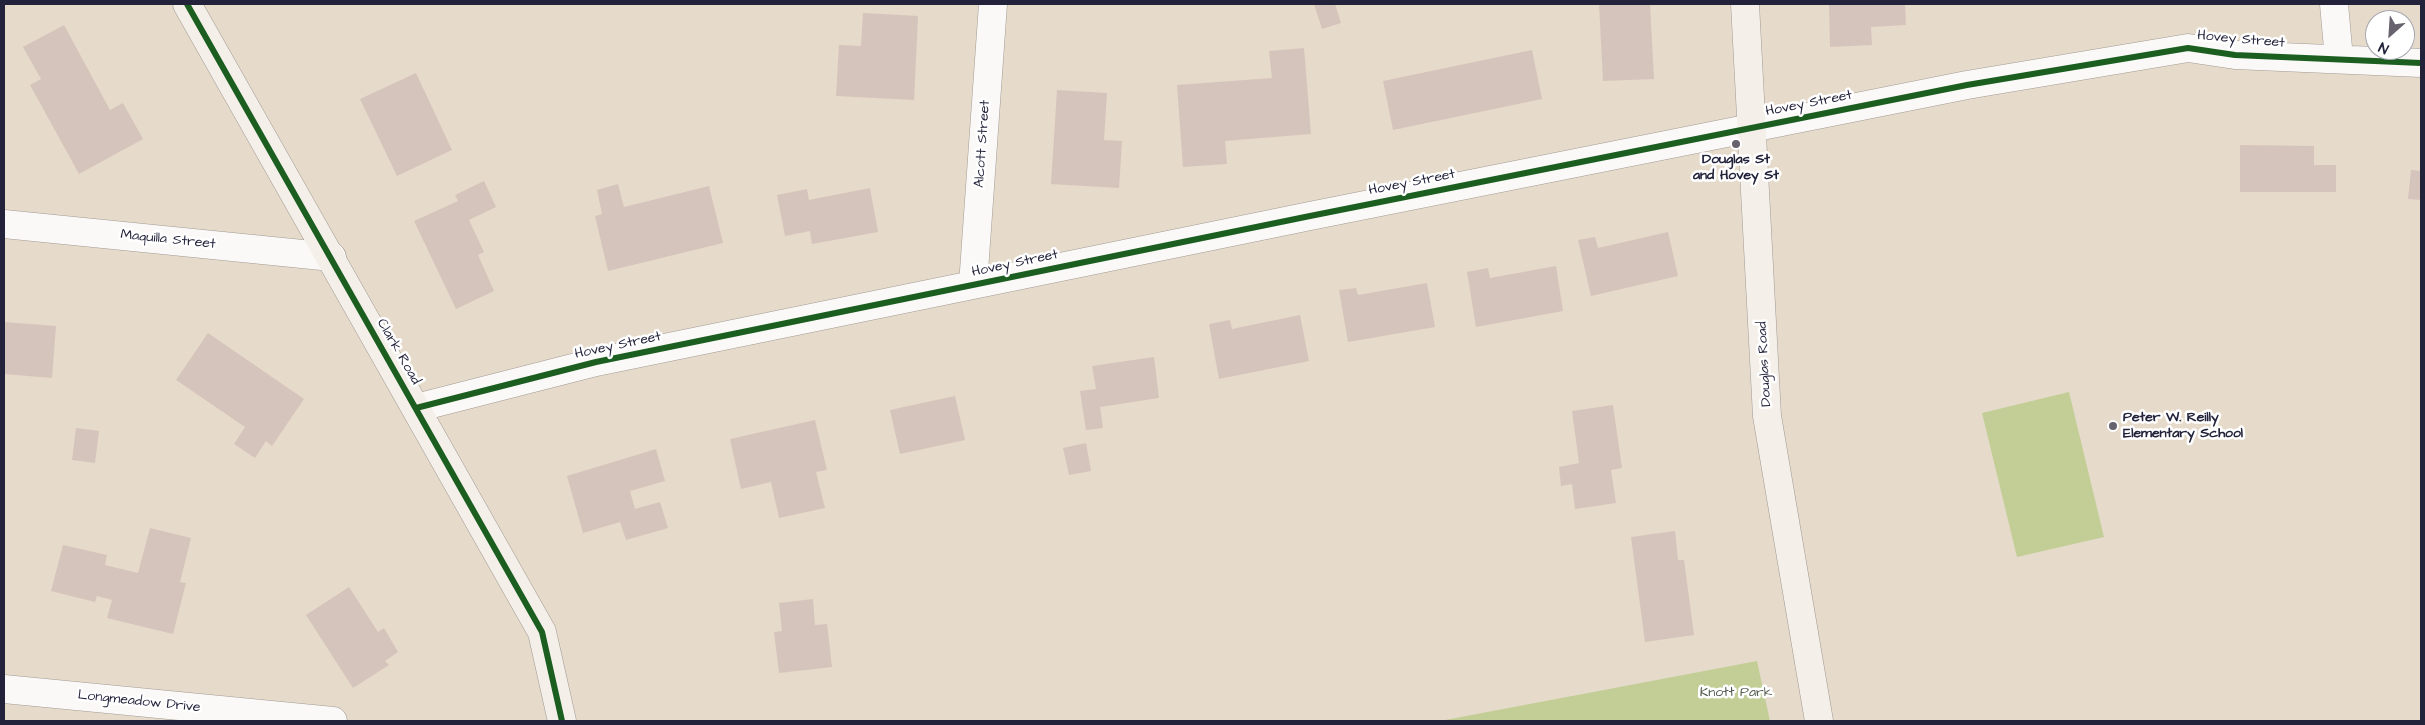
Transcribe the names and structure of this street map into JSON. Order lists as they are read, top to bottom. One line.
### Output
{"streets":{"street":["Hovey Street","Alcott Street","Maquilla Street","Clark Road","Douglas Road","Longmeadow Drive"]},"crossings":[["Hovey Street","Alcott Street"],["Hovey Street","Clark Road"],["Hovey Street","Douglas Road"],["Maquilla Street","Clark Road"]],"parks":["Knott Park"],"places":["Douglas St and Hovey St","Peter W. Reilly Elementary School"],"north":"bottom left"}
